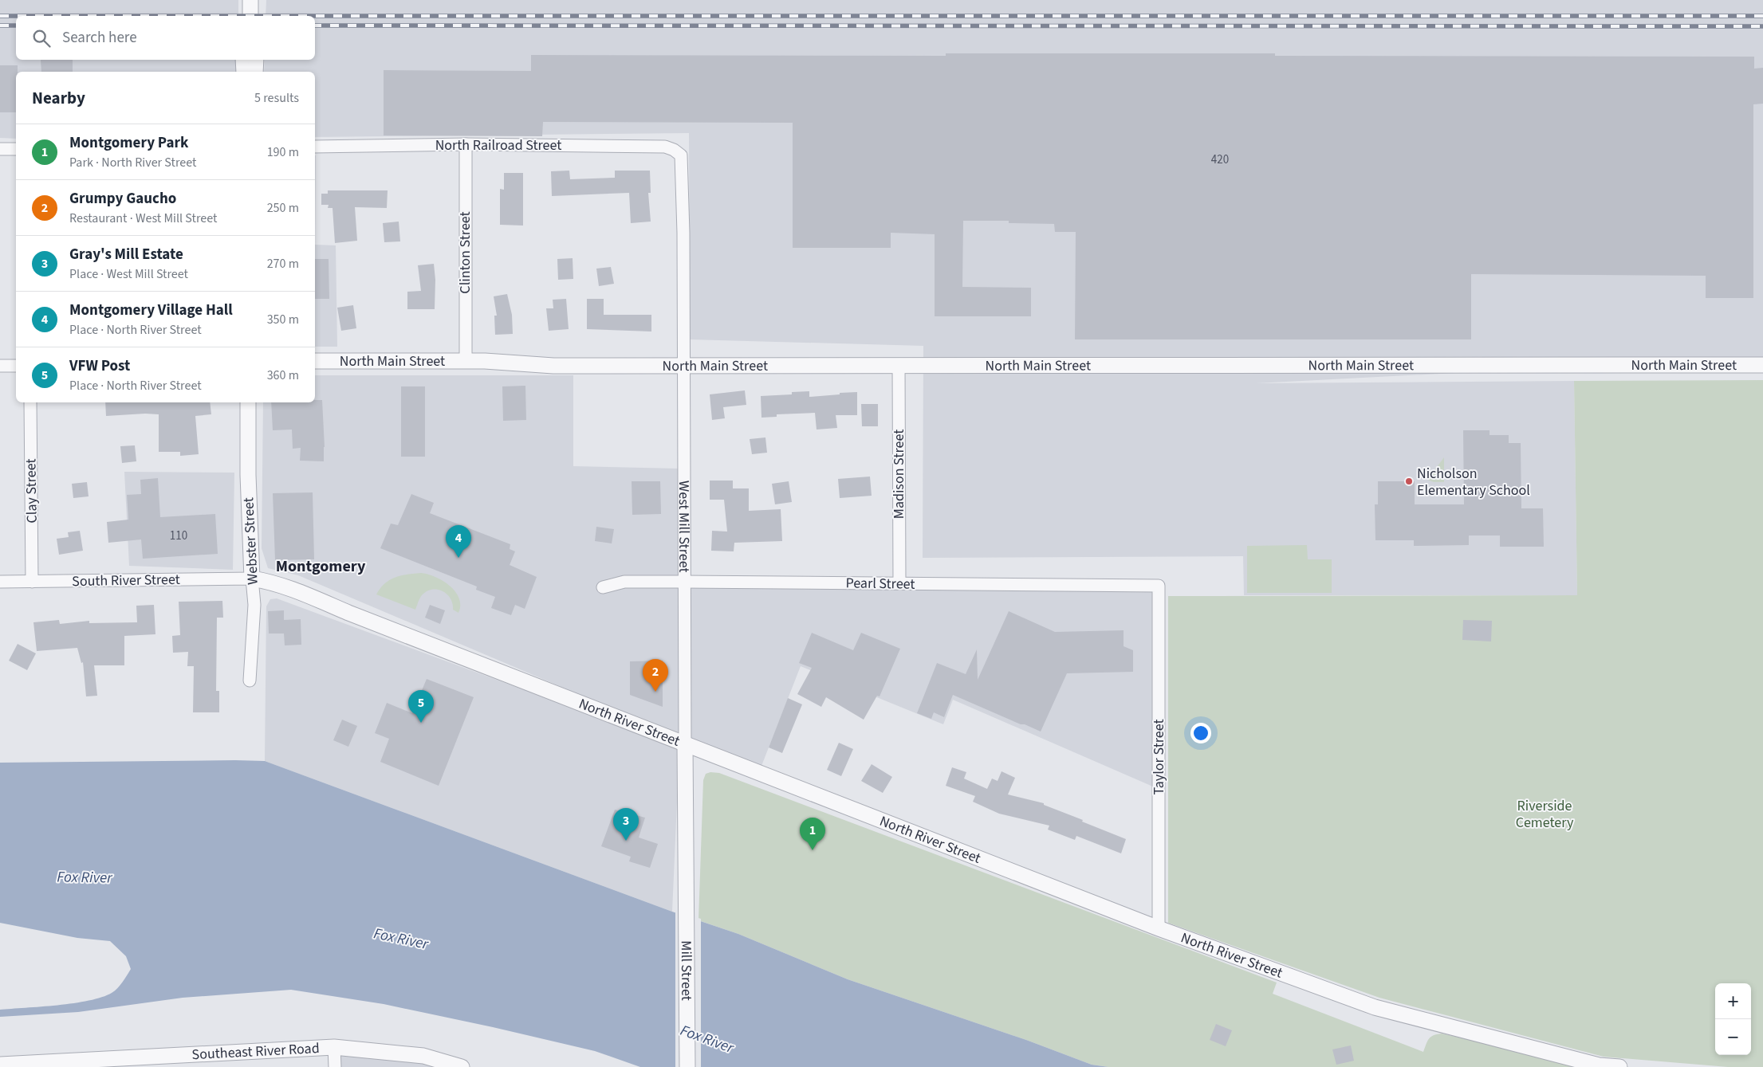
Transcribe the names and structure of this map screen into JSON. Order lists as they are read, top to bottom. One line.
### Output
{"streets":{"street":["North Railroad Street","Clinton Street","North Main Street","Madison Street","Clay Street","West Mill Street","Webster Street","South River Street","Pearl Street","North River Street","Taylor Street","Mill Street","Southeast River Road"]},"crossings":[["North Railroad Street","Clinton Street"],["North Railroad Street","West Mill Street"],["Clinton Street","North Main Street"],["North Main Street","Madison Street"],["North Main Street","West Mill Street"],["Madison Street","Pearl Street"],["Clay Street","South River Street"],["West Mill Street","Pearl Street"],["West Mill Street","North River Street"],["West Mill Street","Mill Street"],["Webster Street","South River Street"],["Webster Street","North River Street"],["South River Street","North River Street"],["Pearl Street","Taylor Street"],["North River Street","Taylor Street"]],"districts":["Montgomery"],"water":["Fox River"],"parks":["Riverside Cemetery"],"places":["Nicholson Elementary School"],"house_numbers":["420","110"],"page":{"search":"Search here","heading":["Nearby","5 results"],"list":[{"mark":"1","name":"Montgomery Park","note":"Park · North River Street","value":"190 m"},{"mark":"2","name":"Grumpy Gaucho","note":"Restaurant · West Mill Street","value":"250 m"},{"mark":"3","name":"Gray's Mill Estate","note":"Place · West Mill Street","value":"270 m"},{"mark":"4","name":"Montgomery Village Hall","note":"Place · North River Street","value":"350 m"},{"mark":"5","name":"VFW Post","note":"Place · North River Street","value":"360 m"}],"pins":["4","2","5","3","1"],"map_buttons":["+","−"]}}
